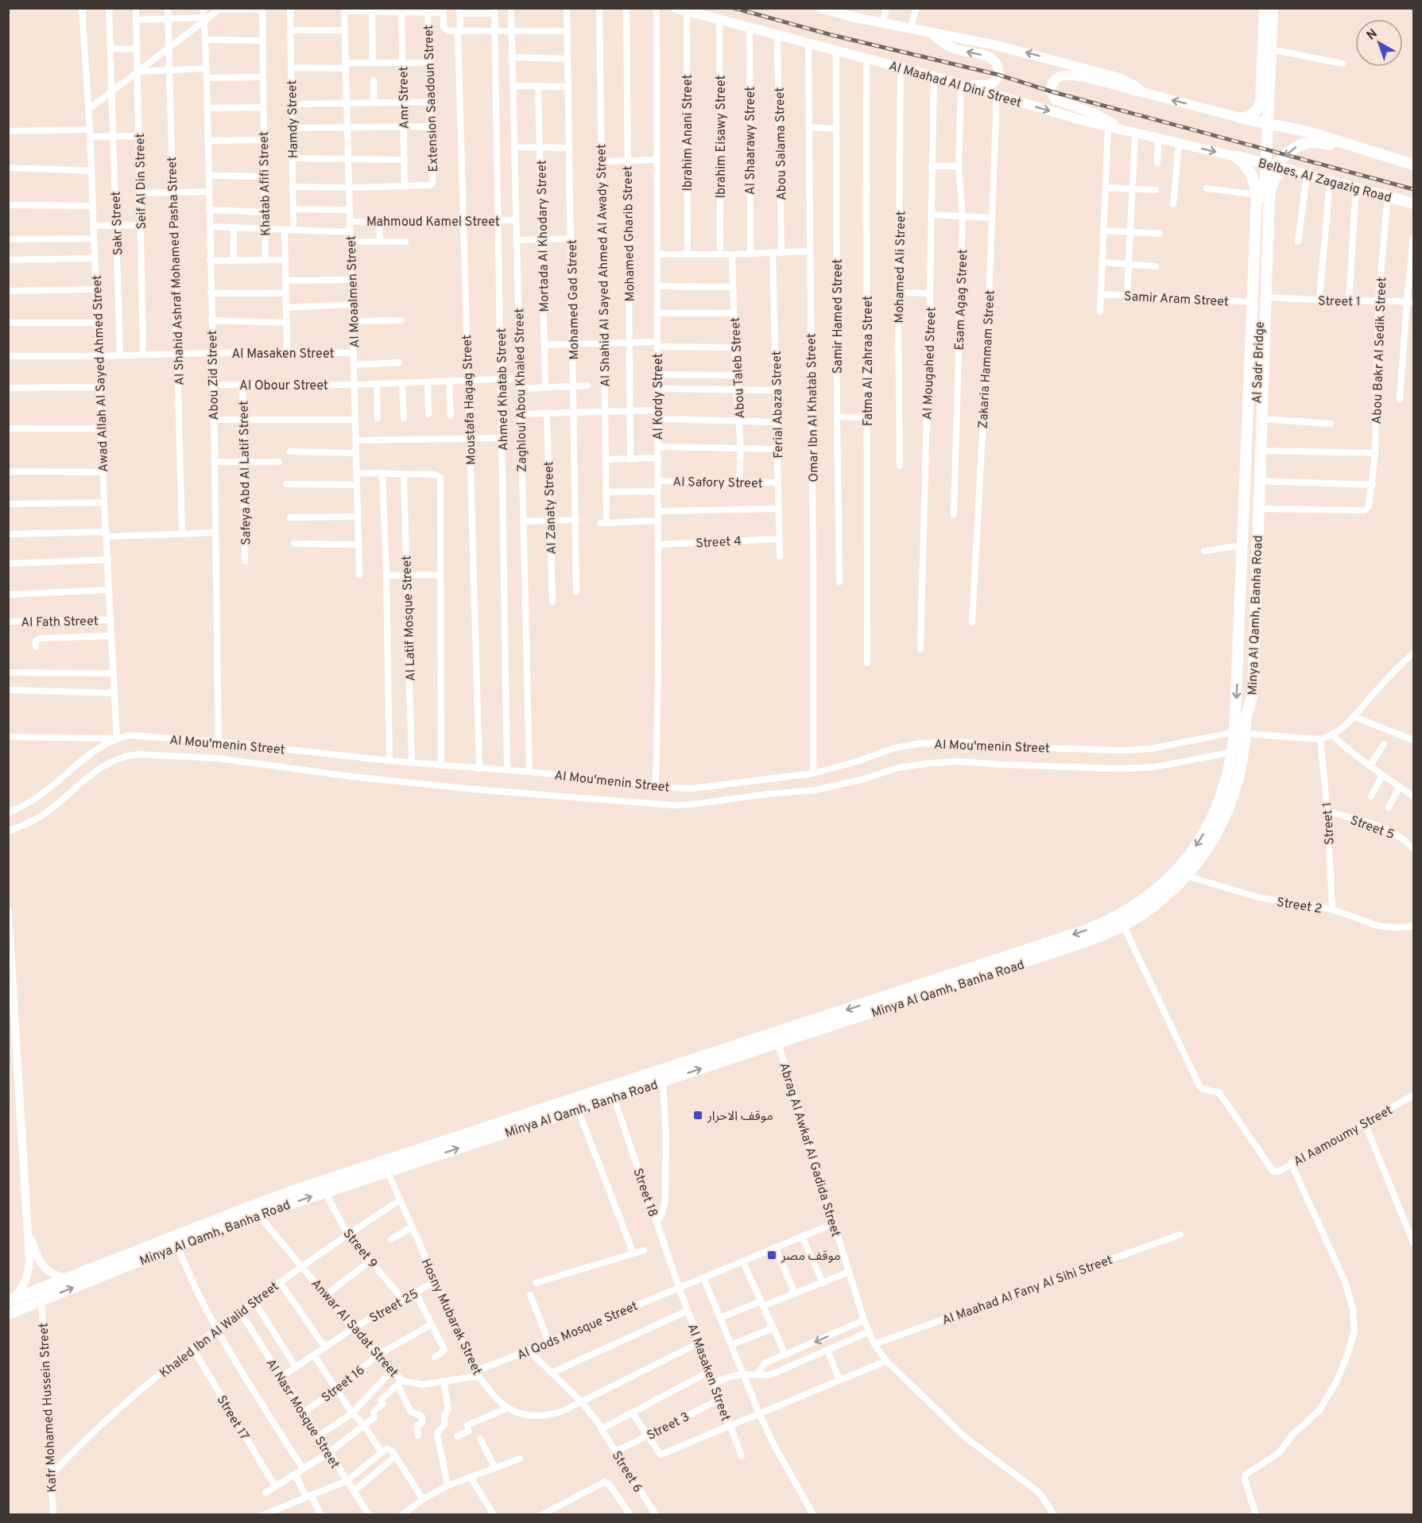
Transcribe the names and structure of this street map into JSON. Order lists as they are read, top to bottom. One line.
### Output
{"streets":{"highway":["Belbes, Al Zagazig Road","Al Sadr Bridge","Minya Al Qamh, Banha Road"],"main road":["Al Maahad Al Dini Street"],"street":["Amr Street","Extension Saadoun Street","Hamdy Street","Ibrahim Anani Street","Ibrahim Eisawy Street","Al Shaarawy Street","Abou Salama Street","Seif Al Din Street","Khatab Afifi Street","Mahmoud Kamel Street","Sakr Street","Mohamed Gharib Street","Mortada Al Khodary Street","Al Shahid Al Sayed Ahmed Al Awady Street","Mohamed Ali Street","Al Shahid Ashraf Mohamed Pasha Street","Al Moaalmen Street","Samir Aram Street","Mohamed Gad Street","Esam Agag Street","Street 1","Samir Hamed Street","Abou Bakr Al Sedik Street","Al Masaken Street","Zakaria Hammam Street","Fatma Al Zahraa Street","Al Mougahed Street","Abou Taleb Street","Awad Allah Al Sayed Ahmed Street","Abou Zid Street","Al Obour Street","Ahmed Khatab Street","Zaghloul Abou Khaled Street","Al Kordy Street","Moustafa Hagag Street","Ferial Abaza Street","Omar Ibn Al Khatab Street","Safeya Abd Al Latif Street","Al Safory Street","Al Zanaty Street","Street 4","Al Latif Mosque Street","Al Fath Street","Al Mou'menin Street","Street 5","Street 2","Al Aamoumy Street","Abrag Al Awkaf Al Gadida Street","Street 18","Street 9","Al Maahad Al Fany Al Sihi Street","Street 25","Hosny Mubarak Street","Anwar Al Sadat Street","Khaled Ibn Al Walid Street","Al Qods Mosque Street","Street 16","Kafr Mohamed Hussein Street","Al Nasr Mosque Street","Street 17","Street 3","Street 6"]},"crossings":[["Al Maahad Al Dini Street","Ibrahim Anani Street"],["Al Maahad Al Dini Street","Ibrahim Eisawy Street"],["Al Maahad Al Dini Street","Al Shaarawy Street"],["Al Maahad Al Dini Street","Abou Salama Street"],["Al Maahad Al Dini Street","Belbes, Al Zagazig Road"],["Al Maahad Al Dini Street","Mohamed Ali Street"],["Al Maahad Al Dini Street","Esam Agag Street"],["Al Maahad Al Dini Street","Samir Hamed Street"],["Al Maahad Al Dini Street","Zakaria Hammam Street"],["Al Maahad Al Dini Street","Fatma Al Zahraa Street"],["Al Maahad Al Dini Street","Al Mougahed Street"],["Al Maahad Al Dini Street","Omar Ibn Al Khatab Street"],["Al Maahad Al Dini Street","Minya Al Qamh, Banha Road"],["Amr Street","Extension Saadoun Street"],["Belbes, Al Zagazig Road","Abou Bakr Al Sedik Street"],["Belbes, Al Zagazig Road","Minya Al Qamh, Banha Road"],["Seif Al Din Street","Al Masaken Street"],["Mahmoud Kamel Street","Al Moaalmen Street"],["Mahmoud Kamel Street","Ahmed Khatab Street"],["Mahmoud Kamel Street","Zaghloul Abou Khaled Street"],["Mahmoud Kamel Street","Moustafa Hagag Street"],["Sakr Street","Al Masaken Street"],["Al Shahid Al Sayed Ahmed Al Awady Street","Al Kordy Street"],["Al Shahid Ashraf Mohamed Pasha Street","Al Masaken Street"],["Al Moaalmen Street","Al Masaken Street"],["Al Moaalmen Street","Al Obour Street"],["Samir Aram Street","Minya Al Qamh, Banha Road"],["Street 1","Abou Bakr Al Sedik Street"],["Street 1","Minya Al Qamh, Banha Road"],["Street 1","Al Mou'menin Street"],["Street 1","Street 5"],["Street 1","Street 2"],["Abou Bakr Al Sedik Street","Minya Al Qamh, Banha Road"],["Al Masaken Street","Awad Allah Al Sayed Ahmed Street"],["Al Masaken Street","Abou Zid Street"],["Al Masaken Street","Street 18"],["Al Masaken Street","Hosny Mubarak Street"],["Al Masaken Street","Al Qods Mosque Street"],["Al Masaken Street","Street 3"],["Al Sadr Bridge","Minya Al Qamh, Banha Road"],["Abou Taleb Street","Al Safory Street"],["Awad Allah Al Sayed Ahmed Street","Al Fath Street"],["Awad Allah Al Sayed Ahmed Street","Al Mou'menin Street"],["Abou Zid Street","Al Obour Street"],["Abou Zid Street","Al Mou'menin Street"],["Al Obour Street","Ahmed Khatab Street"],["Al Obour Street","Zaghloul Abou Khaled Street"],["Al Obour Street","Moustafa Hagag Street"],["Al Obour Street","Safeya Abd Al Latif Street"],["Ahmed Khatab Street","Al Mou'menin Street"],["Zaghloul Abou Khaled Street","Al Mou'menin Street"],["Al Kordy Street","Al Safory Street"],["Al Kordy Street","Street 4"],["Al Kordy Street","Al Mou'menin Street"],["Moustafa Hagag Street","Al Mou'menin Street"],["Ferial Abaza Street","Al Safory Street"],["Ferial Abaza Street","Street 4"],["Omar Ibn Al Khatab Street","Al Mou'menin Street"],["Minya Al Qamh, Banha Road","Al Mou'menin Street"],["Minya Al Qamh, Banha Road","Street 2"],["Minya Al Qamh, Banha Road","Al Aamoumy Street"],["Minya Al Qamh, Banha Road","Abrag Al Awkaf Al Gadida Street"],["Minya Al Qamh, Banha Road","Street 18"],["Minya Al Qamh, Banha Road","Street 9"],["Minya Al Qamh, Banha Road","Hosny Mubarak Street"],["Minya Al Qamh, Banha Road","Anwar Al Sadat Street"],["Minya Al Qamh, Banha Road","Kafr Mohamed Hussein Street"],["Al Latif Mosque Street","Al Mou'menin Street"],["Abrag Al Awkaf Al Gadida Street","Al Maahad Al Fany Al Sihi Street"],["Abrag Al Awkaf Al Gadida Street","Al Qods Mosque Street"],["Street 18","Al Qods Mosque Street"],["Street 9","Street 25"],["Street 9","Khaled Ibn Al Walid Street"],["Street 25","Hosny Mubarak Street"],["Street 25","Anwar Al Sadat Street"],["Street 25","Al Nasr Mosque Street"],["Hosny Mubarak Street","Anwar Al Sadat Street"],["Hosny Mubarak Street","Khaled Ibn Al Walid Street"],["Hosny Mubarak Street","Al Qods Mosque Street"],["Hosny Mubarak Street","Street 6"],["Anwar Al Sadat Street","Khaled Ibn Al Walid Street"],["Anwar Al Sadat Street","Al Qods Mosque Street"],["Anwar Al Sadat Street","Street 16"],["Khaled Ibn Al Walid Street","Kafr Mohamed Hussein Street"],["Khaled Ibn Al Walid Street","Al Nasr Mosque Street"],["Khaled Ibn Al Walid Street","Street 17"],["Al Qods Mosque Street","Street 6"],["Street 16","Al Nasr Mosque Street"],["Street 3","Street 6"]],"places":{"transit":["موقف الاحرار","موقف مصر"]},"north":"top left"}
